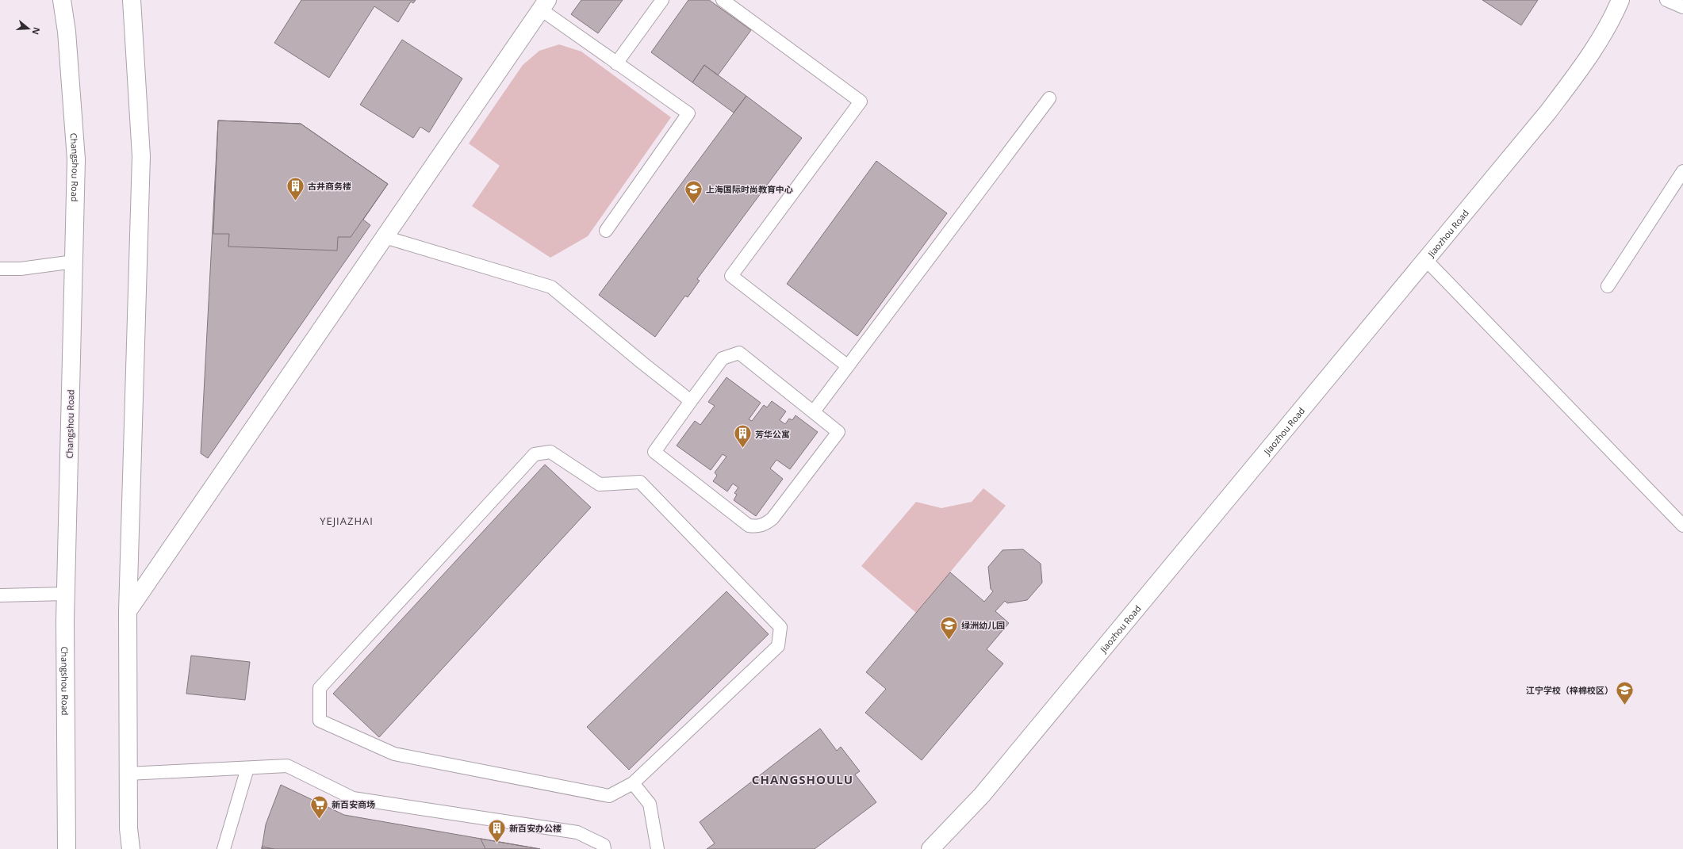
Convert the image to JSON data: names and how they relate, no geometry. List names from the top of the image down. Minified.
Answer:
{"streets":{"street":["Changshou Road","Jiaozhou Road"]},"districts":["YEJIAZHAI","CHANGSHOULU"],"places":{"building":["古井商务楼","芳华公寓","新百安办公楼"],"school or university":["上海国际时尚教育中心","绿洲幼儿园","江宁学校（梓棉校区）"],"supermarket":["新百安商场"]},"north":"right"}
